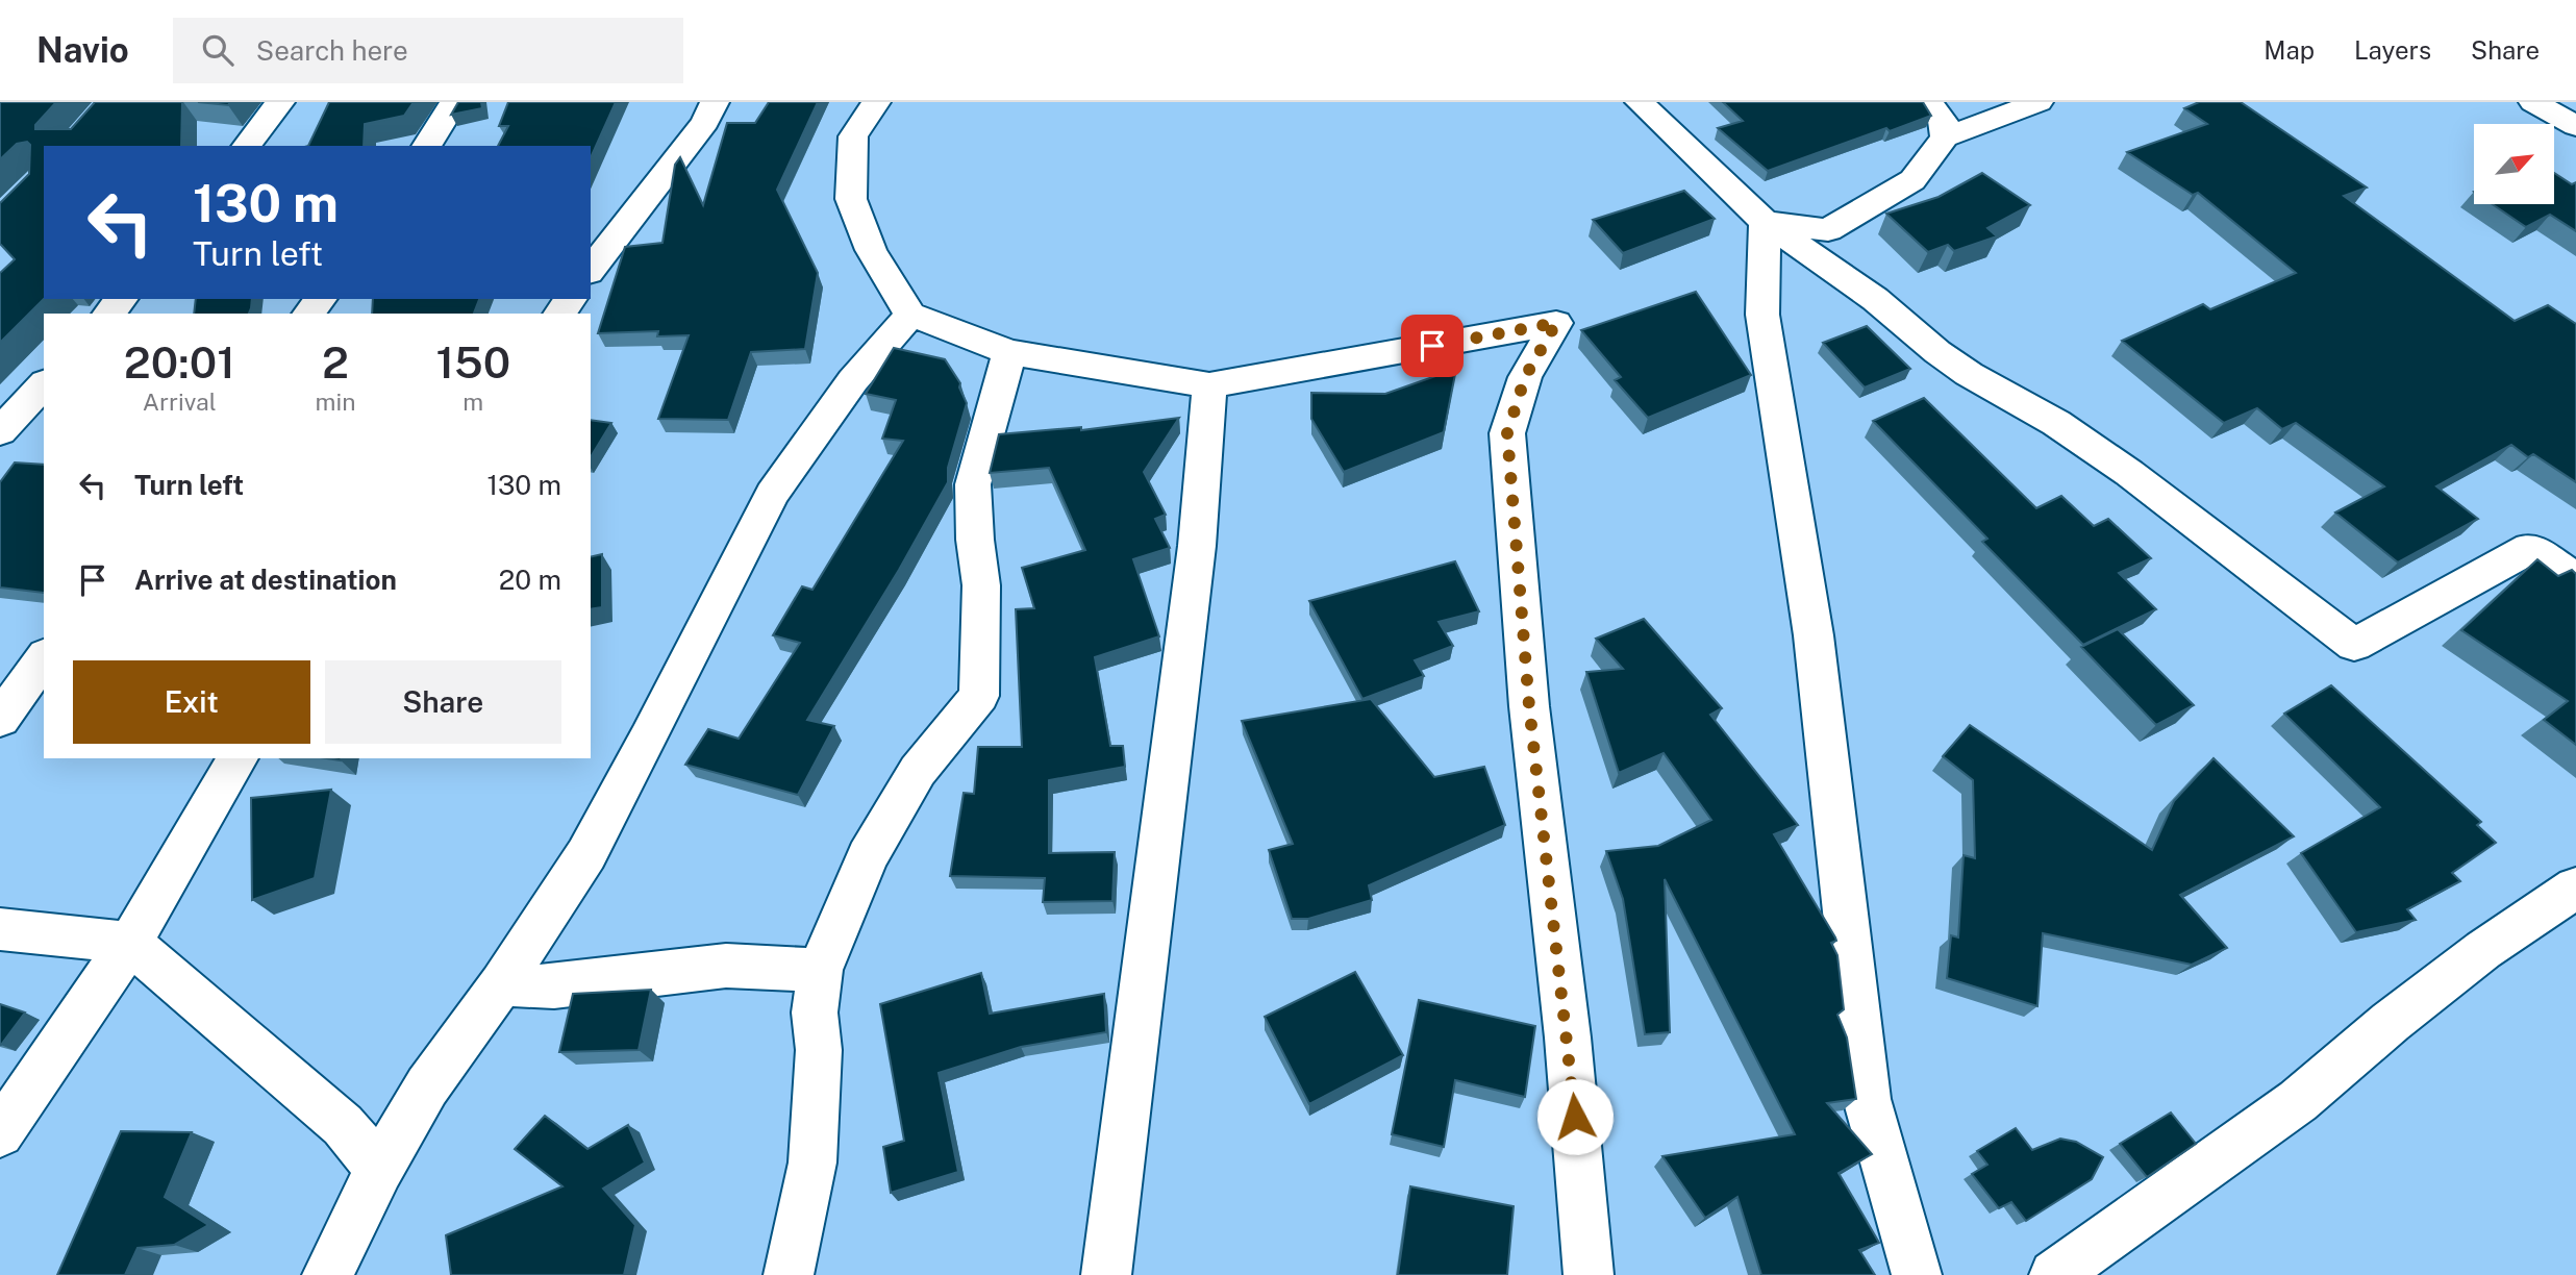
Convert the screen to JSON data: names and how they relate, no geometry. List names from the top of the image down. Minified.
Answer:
{"north":"top right","page":{"header":"Navio","search":"Search here","nav":["Map","Layers","Share"],"turn":["130 m","Turn left"],"eta":["20:01","Arrival","2","min","150","m"],"list":[{"name":"Turn left","value":"130 m"},{"name":"Arrive at destination","value":"20 m"}],"buttons":["Exit","Share"]}}
